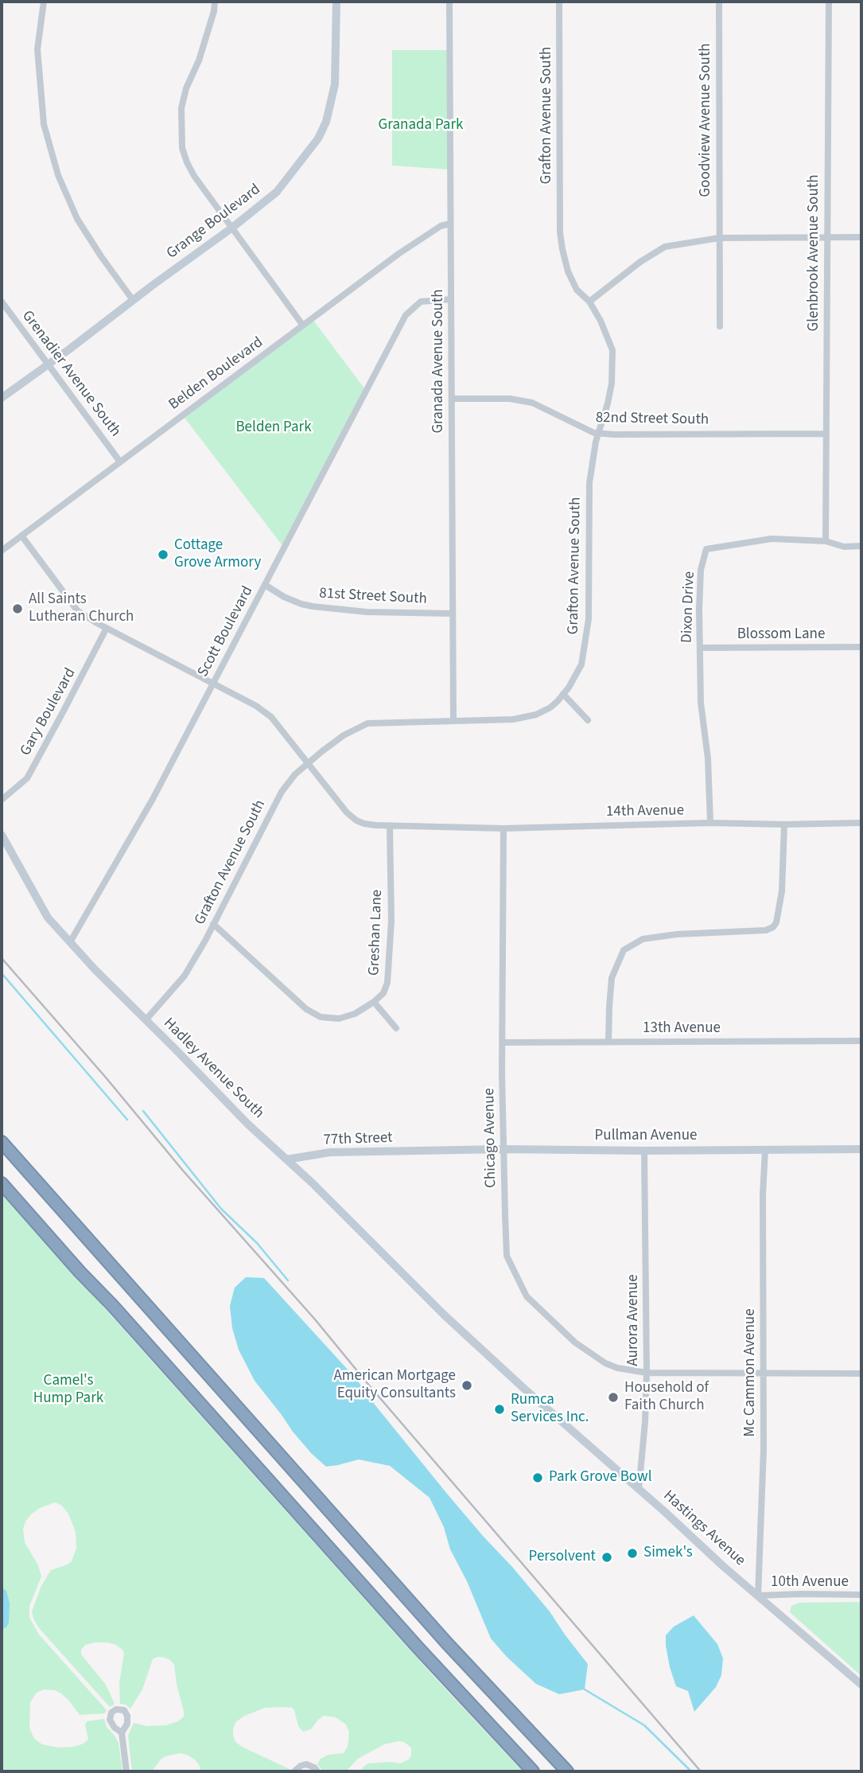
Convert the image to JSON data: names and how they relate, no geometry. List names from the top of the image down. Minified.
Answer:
{"streets":{"street":["Grafton Avenue South","Goodview Avenue South","Grange Boulevard","Glenbrook Avenue South","Granada Avenue South","Grenadier Avenue South","Belden Boulevard","82nd Street South","81st Street South","Dixon Drive","Scott Boulevard","Blossom Lane","Gary Boulevard","14th Avenue","Greshan Lane","13th Avenue","Hadley Avenue South","Pullman Avenue","Chicago Avenue","77th Street","Aurora Avenue","Mc Cammon Avenue","Hastings Avenue","10th Avenue"]},"crossings":[["Grafton Avenue South","Granada Avenue South"],["Grafton Avenue South","82nd Street South"],["Grafton Avenue South","14th Avenue"],["Grafton Avenue South","Greshan Lane"],["Grafton Avenue South","Hadley Avenue South"],["Grange Boulevard","Grenadier Avenue South"],["Glenbrook Avenue South","82nd Street South"],["Glenbrook Avenue South","Dixon Drive"],["Granada Avenue South","Belden Boulevard"],["Granada Avenue South","82nd Street South"],["Granada Avenue South","81st Street South"],["Granada Avenue South","Scott Boulevard"],["Grenadier Avenue South","Belden Boulevard"],["81st Street South","Scott Boulevard"],["Dixon Drive","Blossom Lane"],["Dixon Drive","14th Avenue"],["Scott Boulevard","Hadley Avenue South"],["14th Avenue","Greshan Lane"],["14th Avenue","Chicago Avenue"],["13th Avenue","Chicago Avenue"],["Hadley Avenue South","77th Street"],["Hadley Avenue South","Hastings Avenue"],["Pullman Avenue","Chicago Avenue"],["Pullman Avenue","77th Street"],["Pullman Avenue","Aurora Avenue"],["Pullman Avenue","Mc Cammon Avenue"],["Chicago Avenue","Aurora Avenue"],["Chicago Avenue","Mc Cammon Avenue"],["Aurora Avenue","Hastings Avenue"],["Mc Cammon Avenue","Hastings Avenue"],["Mc Cammon Avenue","10th Avenue"],["Hastings Avenue","10th Avenue"]],"parks":["Granada Park","Belden Park","Camel's Hump Park"],"places":["Cottage Grove Armory","All Saints Lutheran Church","American Mortgage Equity Consultants","Household of Faith Church","Rumca Services Inc.","Park Grove Bowl","Simek's","Persolvent"]}
